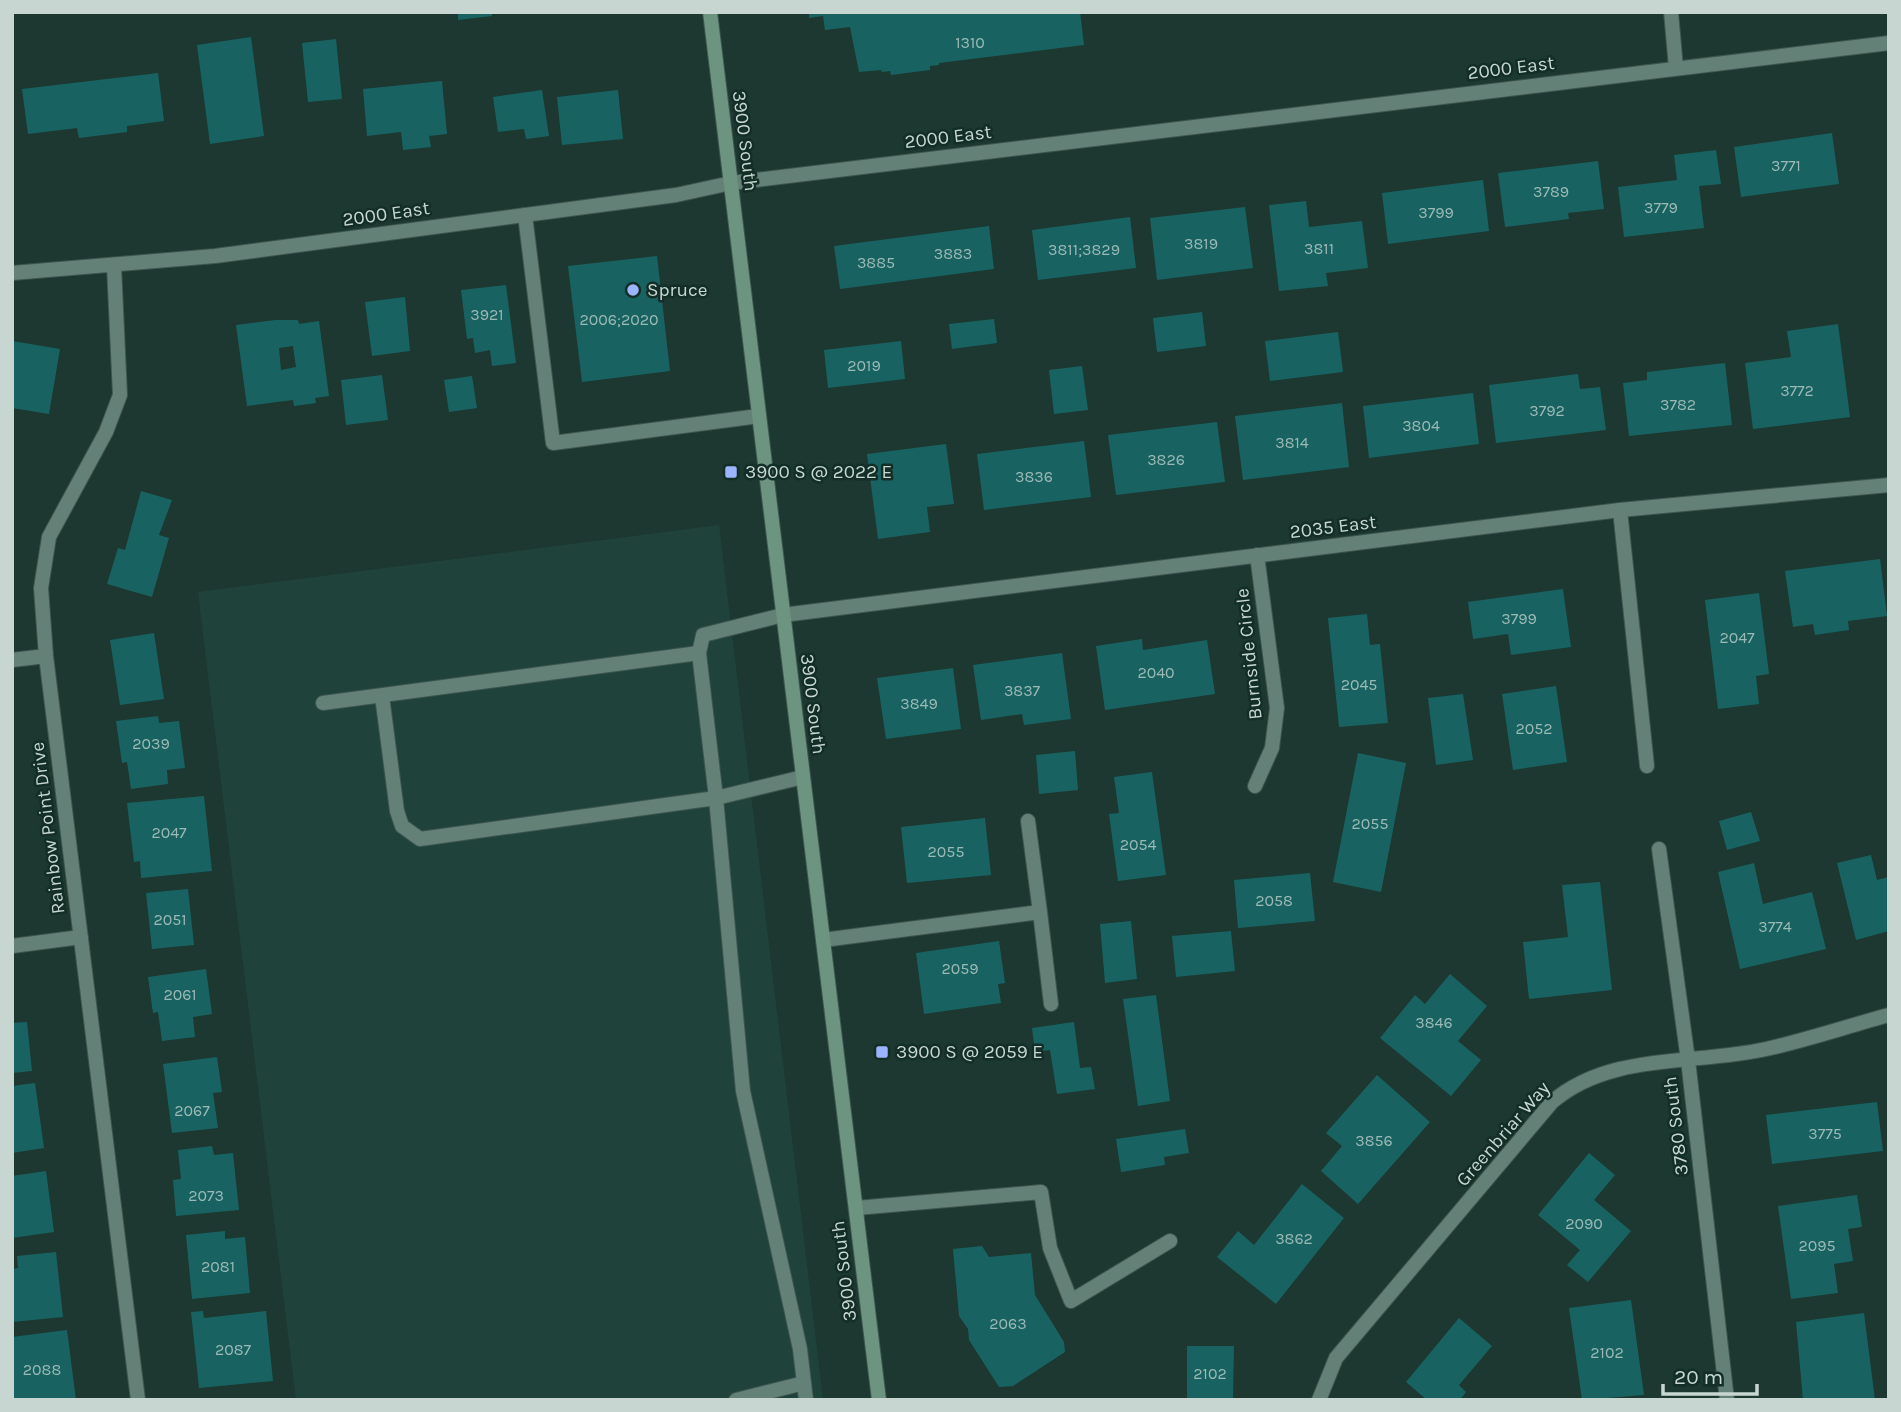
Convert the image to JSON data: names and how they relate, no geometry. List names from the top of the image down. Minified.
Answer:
{"streets":{"main road":["3900 South"],"street":["2000 East","2035 East","Burnside Circle","Rainbow Point Drive","3780 South","Greenbriar Way"]},"crossings":[["2000 East","3900 South"],["2000 East","Rainbow Point Drive"],["3900 South","2035 East"],["2035 East","Burnside Circle"],["3780 South","Greenbriar Way"]],"places":{"other":["Spruce"],"transit":["3900 S @ 2022 E","3900 S @ 2059 E"]},"house_numbers":["1310","3771","3789","3779","3799","3819","3811","3811;3829","3883","3885","3921","2006;2020","2019","3772","3782","3792","3804","3814","3826","3836","3799","2047","2040","2045","3837","3849","2052","2039","2055","2047","2054","2055","2058","2051","3774","2059","2061","3846","2067","3775","3856","2073","2090","3862","2095","2081","2063","2087","2102","2088","2102"],"scale_bar":"20 m"}
